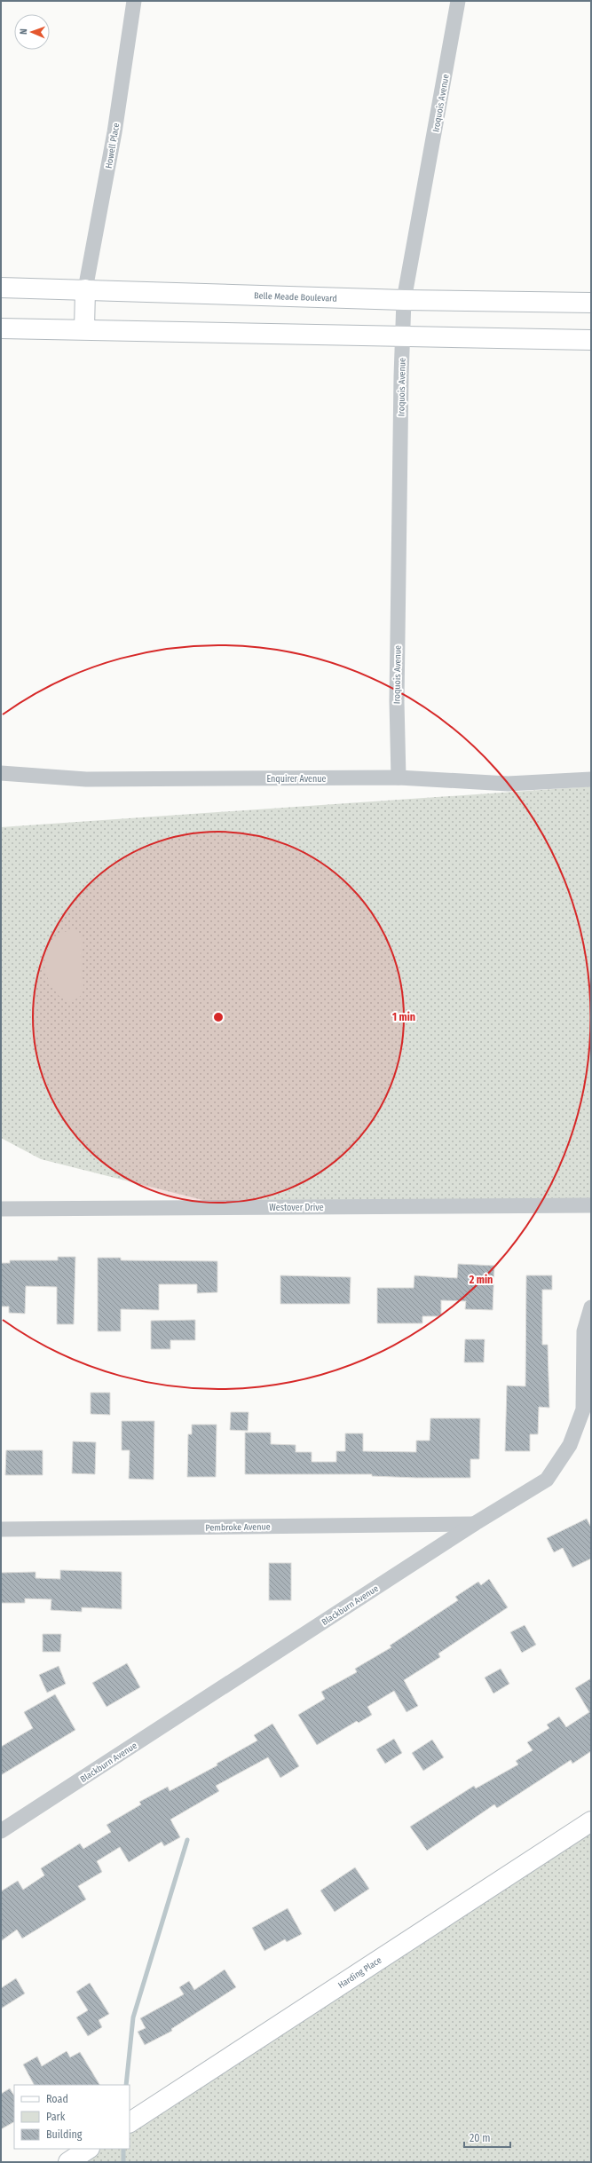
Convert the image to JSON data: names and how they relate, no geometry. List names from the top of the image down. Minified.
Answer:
{"streets":{"main road":["Belle Meade Boulevard","Harding Place"],"street":["Iroquois Avenue","Howell Place","Enquirer Avenue","Westover Drive","Pembroke Avenue","Blackburn Avenue"]},"crossings":[["Iroquois Avenue","Belle Meade Boulevard"],["Iroquois Avenue","Enquirer Avenue"],["Howell Place","Belle Meade Boulevard"],["Pembroke Avenue","Blackburn Avenue"]],"legend":["Road","Park","Building"],"scale_bar":"20 m","north":"left","rings":["1 min","2 min"]}
